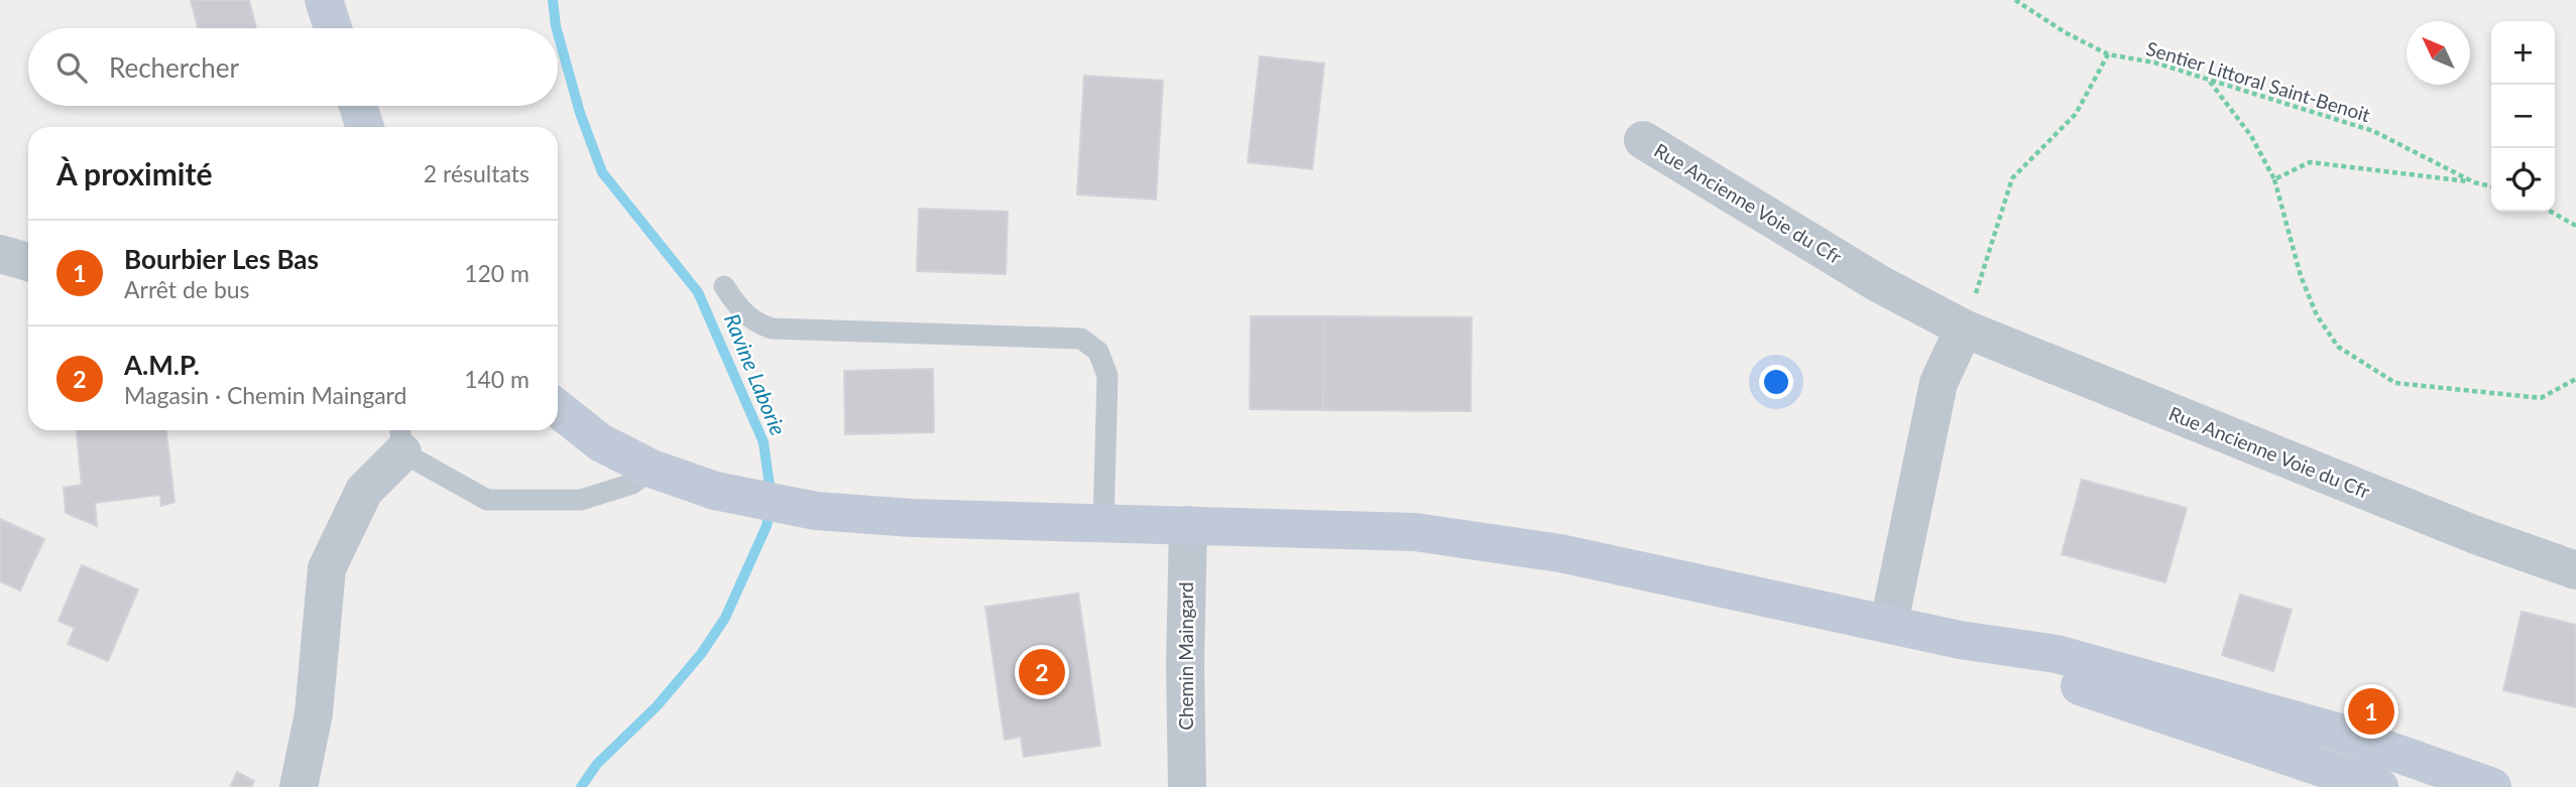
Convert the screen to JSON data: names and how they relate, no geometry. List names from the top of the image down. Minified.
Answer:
{"streets":{"street":["Rue Ancienne Voie du Cfr","Chemin Maingard"],"path":["Sentier Littoral Saint-Benoit"]},"water":["Ravine Laborie"],"north":"top left","page":{"map_buttons":["+","−"],"search":"Rechercher","heading":["À proximité","2 résultats"],"list":[{"mark":"1","name":"Bourbier Les Bas","note":"Arrêt de bus","value":"120 m"},{"mark":"2","name":"A.M.P.","note":"Magasin · Chemin Maingard","value":"140 m"}],"pins":["2","1"]}}
